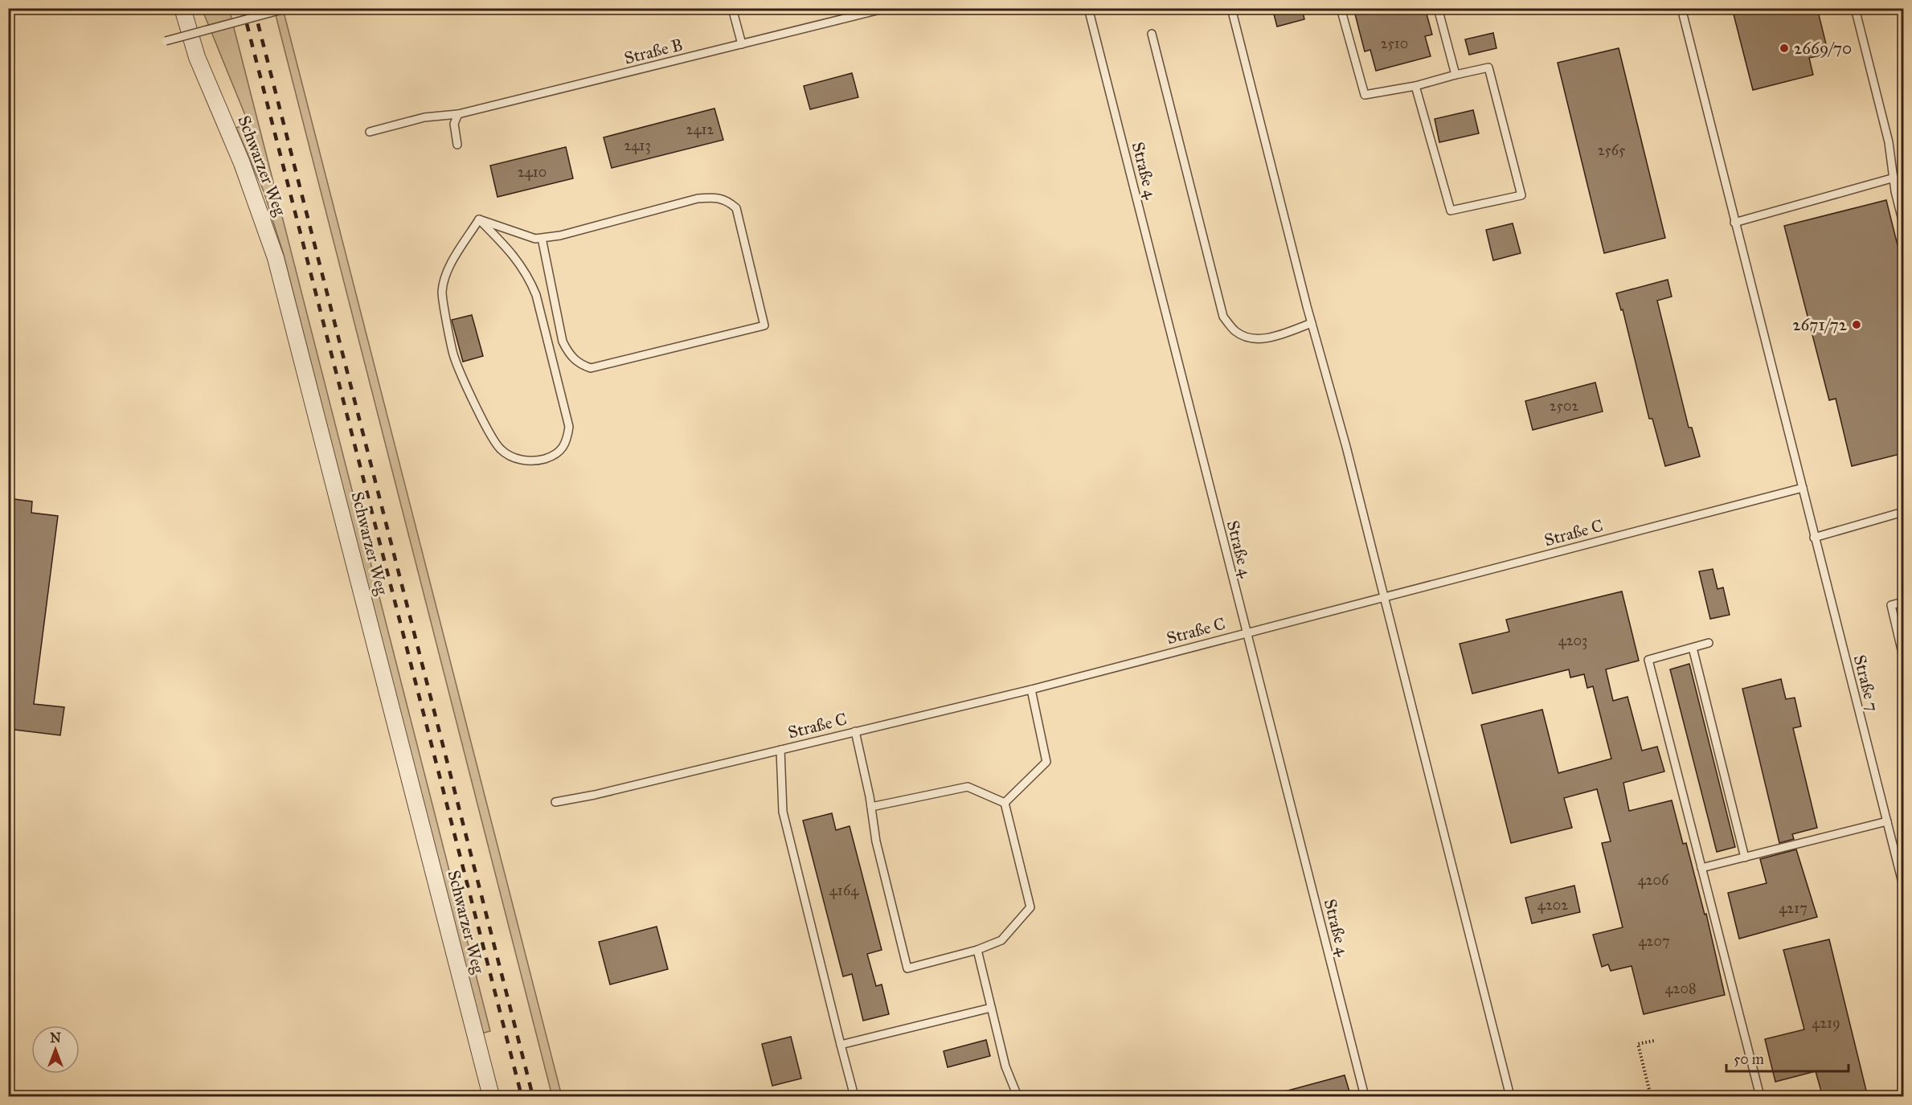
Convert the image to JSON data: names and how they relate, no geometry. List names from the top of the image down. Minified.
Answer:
{"streets":{"street":["Schwarzer Weg"],"lane":["Straße B","Straße 4","Straße C","Straße 7"]},"crossings":[["Straße 4","Straße C"],["Straße C","Straße 7"]],"places":["2669/70","2671/72"],"house_numbers":["2510","2412","2413","2565","2410","2502","4203","4206","4164","4202","4217","4207","4208","4219"],"scale_bar":"50 m","north":"top"}
